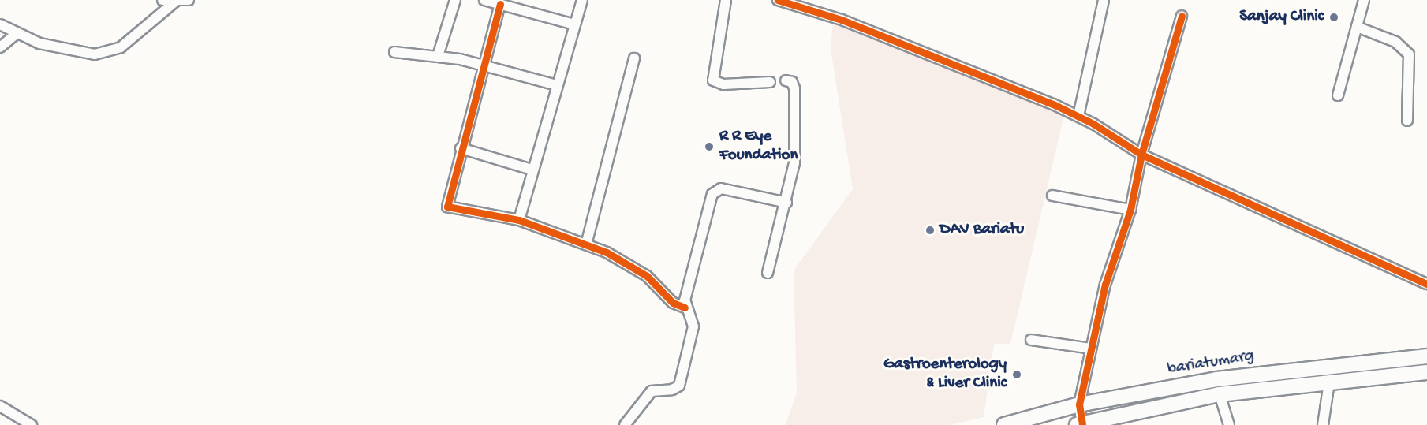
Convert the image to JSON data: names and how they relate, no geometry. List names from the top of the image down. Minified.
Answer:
{"streets":{"main road":["bariatumarg"]},"places":["Sanjay Clinic","R R Eye Foundation","DAV Bariatu","Gastroenterology & Liver Clinic"]}
